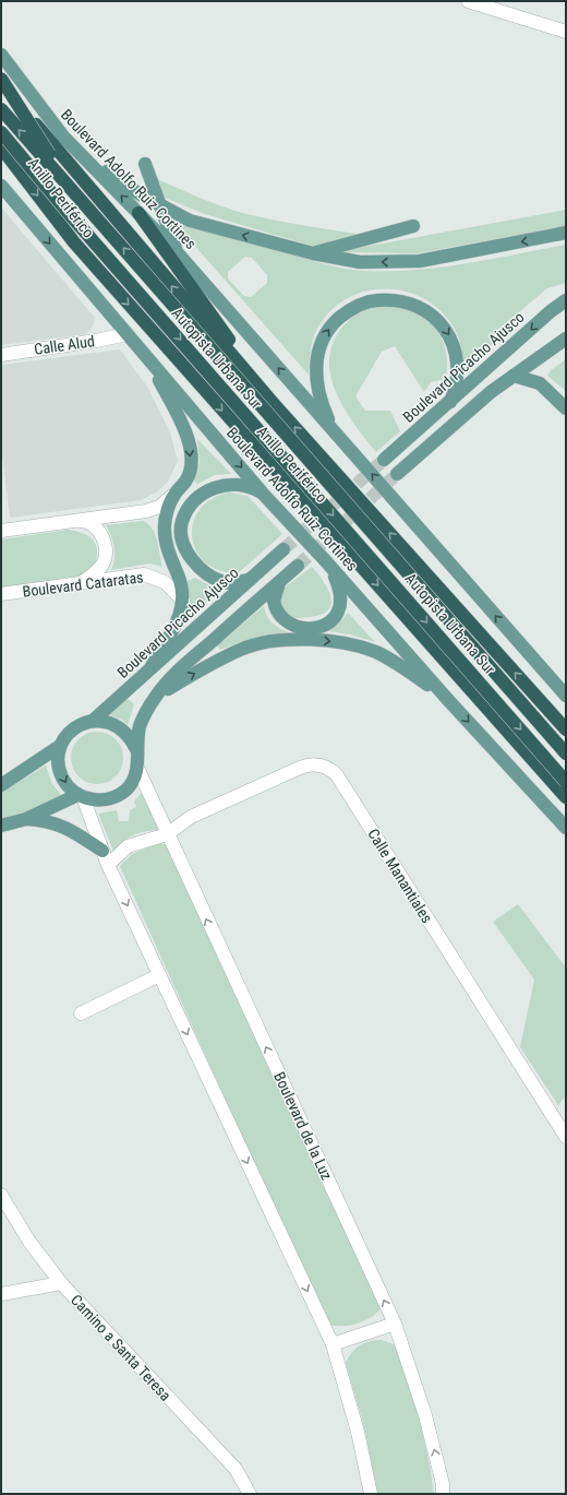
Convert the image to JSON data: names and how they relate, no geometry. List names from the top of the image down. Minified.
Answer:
{"streets":{"highway":["Anillo Periférico","Autopista Urbana Sur"],"main road":["Boulevard Adolfo Ruiz Cortines","Boulevard Picacho Ajusco"],"street":["Calle Alud","Boulevard Cataratas","Calle Manantiales","Boulevard de la Luz","Camino a Santa Teresa"]},"crossings":[["Boulevard Adolfo Ruiz Cortines","Calle Alud"],["Boulevard Picacho Ajusco","Boulevard de la Luz"],["Calle Manantiales","Boulevard de la Luz"]]}
